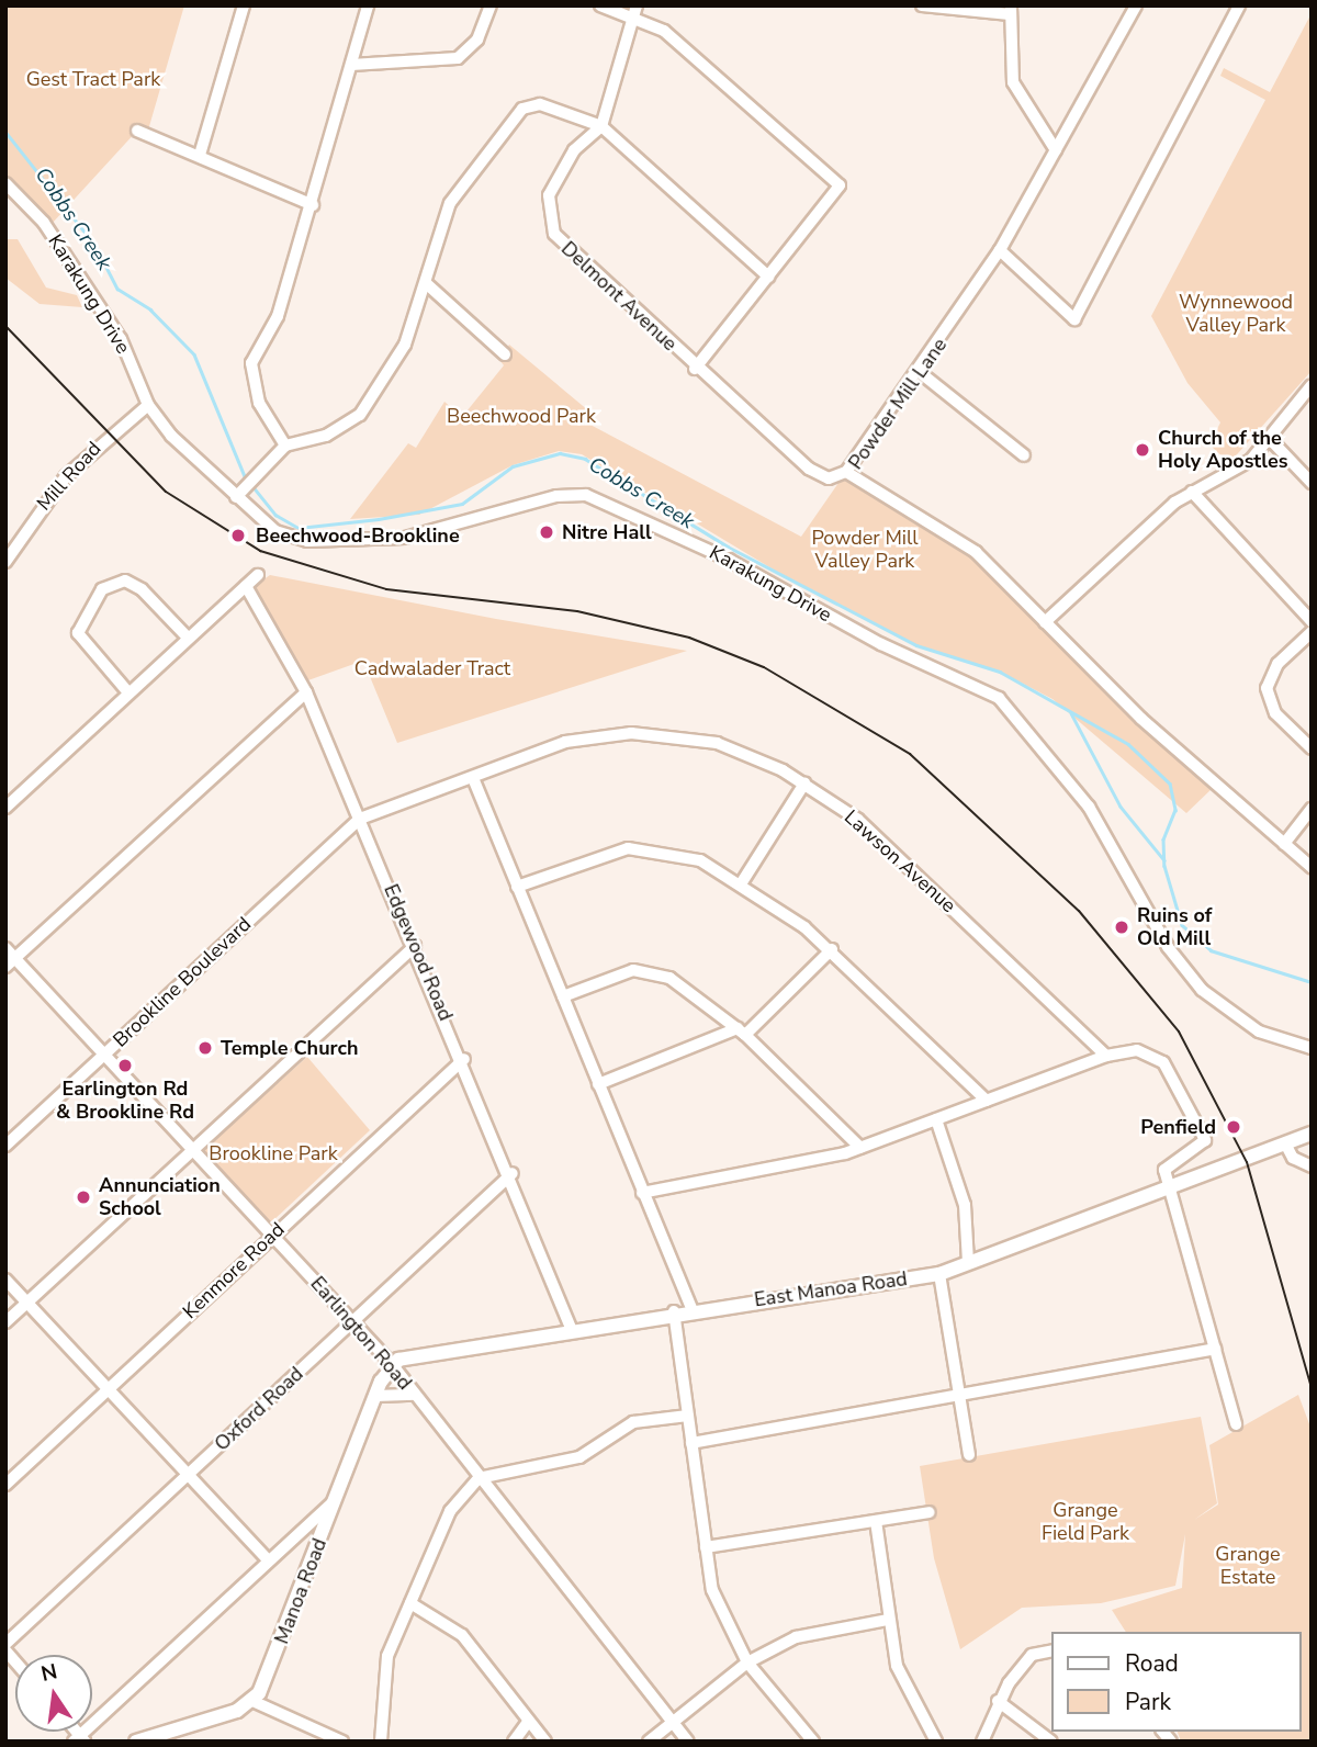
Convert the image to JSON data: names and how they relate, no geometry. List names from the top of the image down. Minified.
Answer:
{"streets":{"main road":["East Manoa Road","Manoa Road"],"street":["Karakung Drive","Delmont Avenue","Powder Mill Lane","Mill Road","Lawson Avenue","Edgewood Road","Brookline Boulevard","Kenmore Road","Earlington Road","Oxford Road"]},"crossings":[["Karakung Drive","Mill Road"],["Delmont Avenue","Powder Mill Lane"],["Lawson Avenue","Edgewood Road"],["Lawson Avenue","Brookline Boulevard"],["Edgewood Road","Brookline Boulevard"],["Edgewood Road","Kenmore Road"],["Edgewood Road","East Manoa Road"],["Edgewood Road","Oxford Road"],["Brookline Boulevard","Earlington Road"],["Kenmore Road","Earlington Road"],["East Manoa Road","Earlington Road"],["East Manoa Road","Manoa Road"],["Earlington Road","Oxford Road"],["Earlington Road","Manoa Road"]],"water":["Cobbs Creek"],"parks":["Gest Tract Park","Wynnewood Valley Park","Beechwood Park","Powder Mill Valley Park","Cadwalader Tract","Brookline Park","Grange Field Park","Grange Estate"],"places":["Church of the Holy Apostles","Nitre Hall","Beechwood-Brookline","Ruins of Old Mill","Temple Church","Earlington Rd & Brookline Rd","Penfield","Annunciation School"],"legend":["Road","Park"],"north":"top"}
